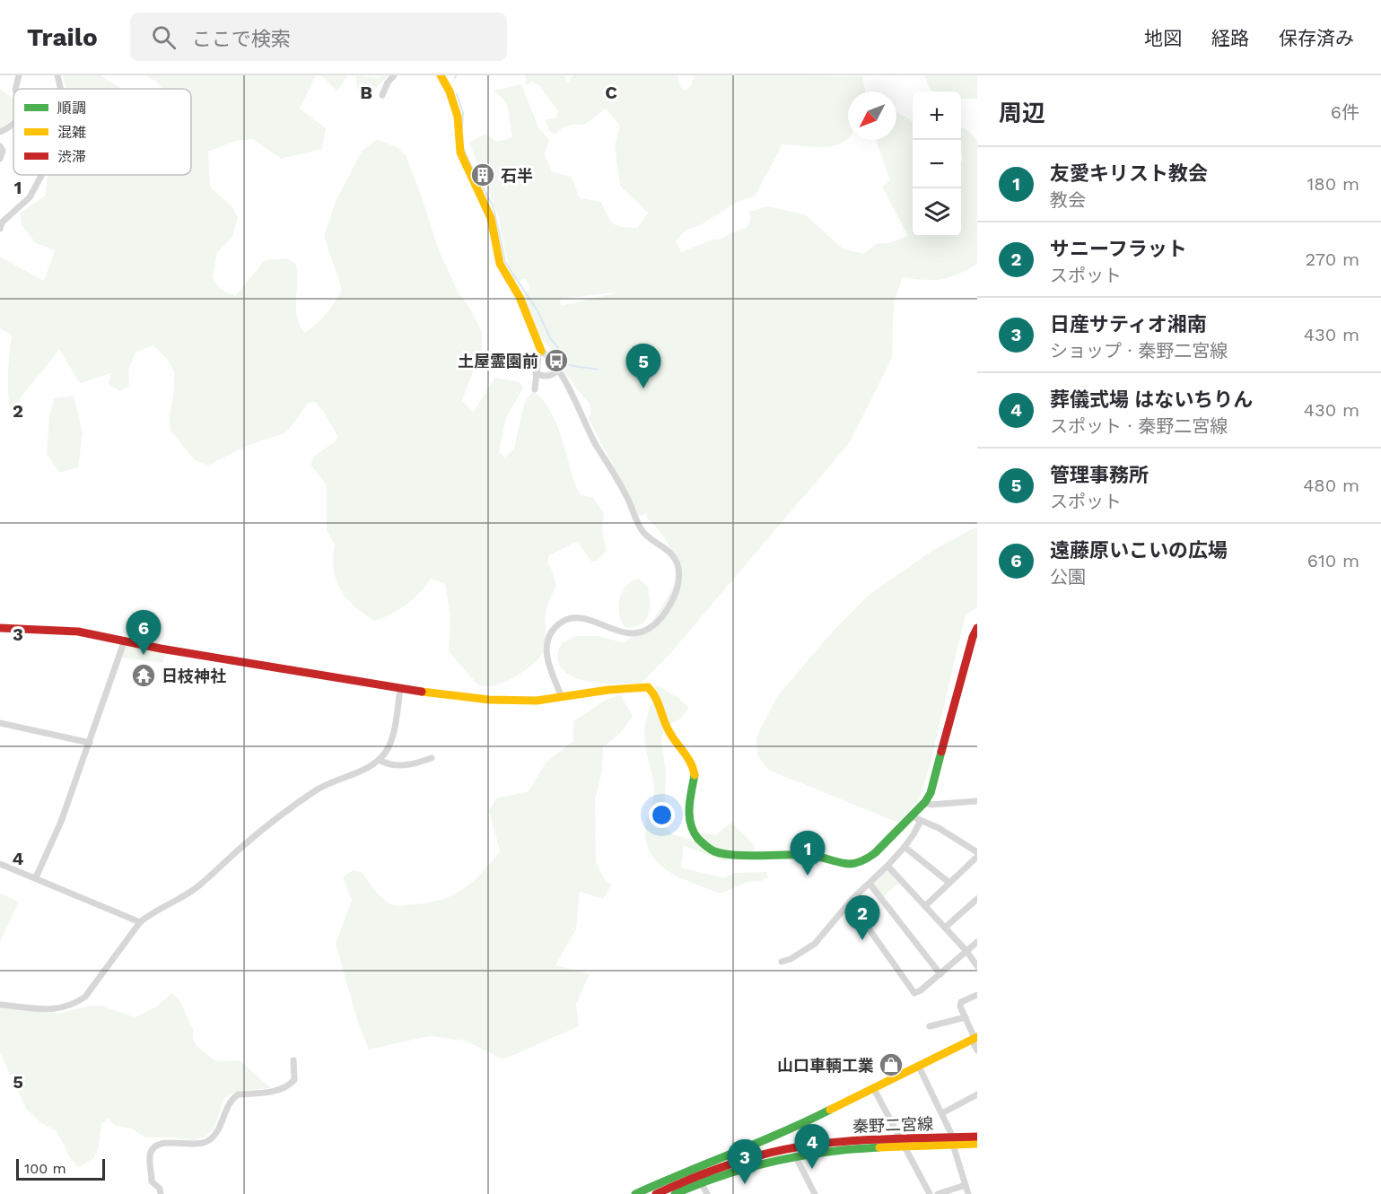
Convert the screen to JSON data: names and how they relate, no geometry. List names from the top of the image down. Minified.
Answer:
{"streets":{"street":["秦野二宮線"]},"places":{"building":["石半"],"bus stop":["土屋霊園前"],"temple":["日枝神社"],"shop":["山口車輌工業"]},"legend":["順調","混雑","渋滞"],"scale_bar":"100 m","north":"bottom left","page":{"header":"Trailo","search":"ここで検索","nav":["地図","経路","保存済み"],"heading":["周辺","6件"],"map_buttons":["+","−"],"list":[{"mark":"1","name":"友愛キリスト教会","note":"教会","value":"180 m"},{"mark":"2","name":"サニーフラット","note":"スポット","value":"270 m"},{"mark":"3","name":"日産サティオ湘南","note":"ショップ · 秦野二宮線","value":"430 m"},{"mark":"4","name":"葬儀式場 はないちりん","note":"スポット · 秦野二宮線","value":"430 m"},{"mark":"5","name":"管理事務所","note":"スポット","value":"480 m"},{"mark":"6","name":"遠藤原いこいの広場","note":"公園","value":"610 m"}],"pins":["5","6","1","2","4","3"],"scale":"100 m"},"grid":{"columns":["B","C"],"rows":["1","2","3","4","5"]}}
